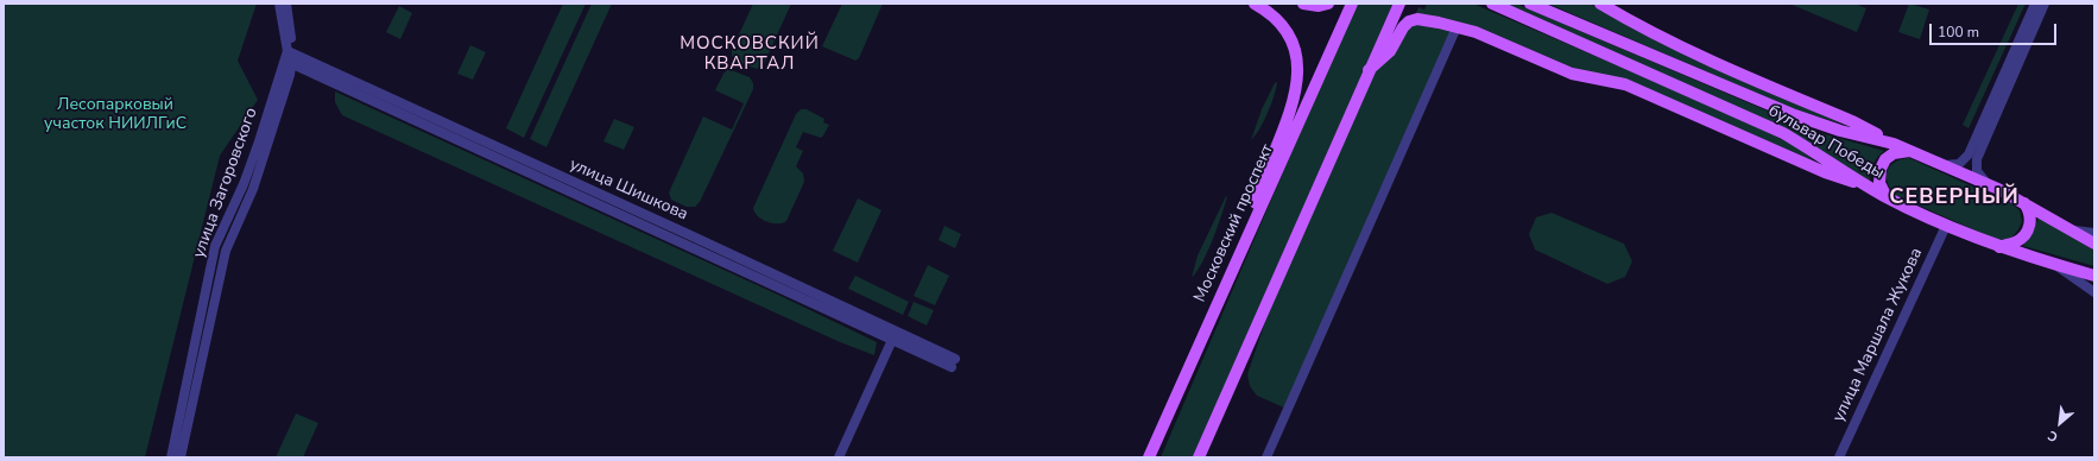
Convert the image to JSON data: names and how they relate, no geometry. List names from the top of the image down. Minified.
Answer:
{"streets":{"main road":["бульвар Победы","Московский проспект"],"street":["улица Загоровского","улица Шишкова","улица Маршала Жукова"]},"crossings":[["бульвар Победы","улица Маршала Жукова"],["улица Загоровского","улица Шишкова"]],"districts":["МОСКОВСКИЙ КВАРТАЛ","СЕВЕРНЫЙ"],"parks":["Лесопарковый участок НИИЛГиС"],"scale_bar":"100 m","north":"bottom left"}
